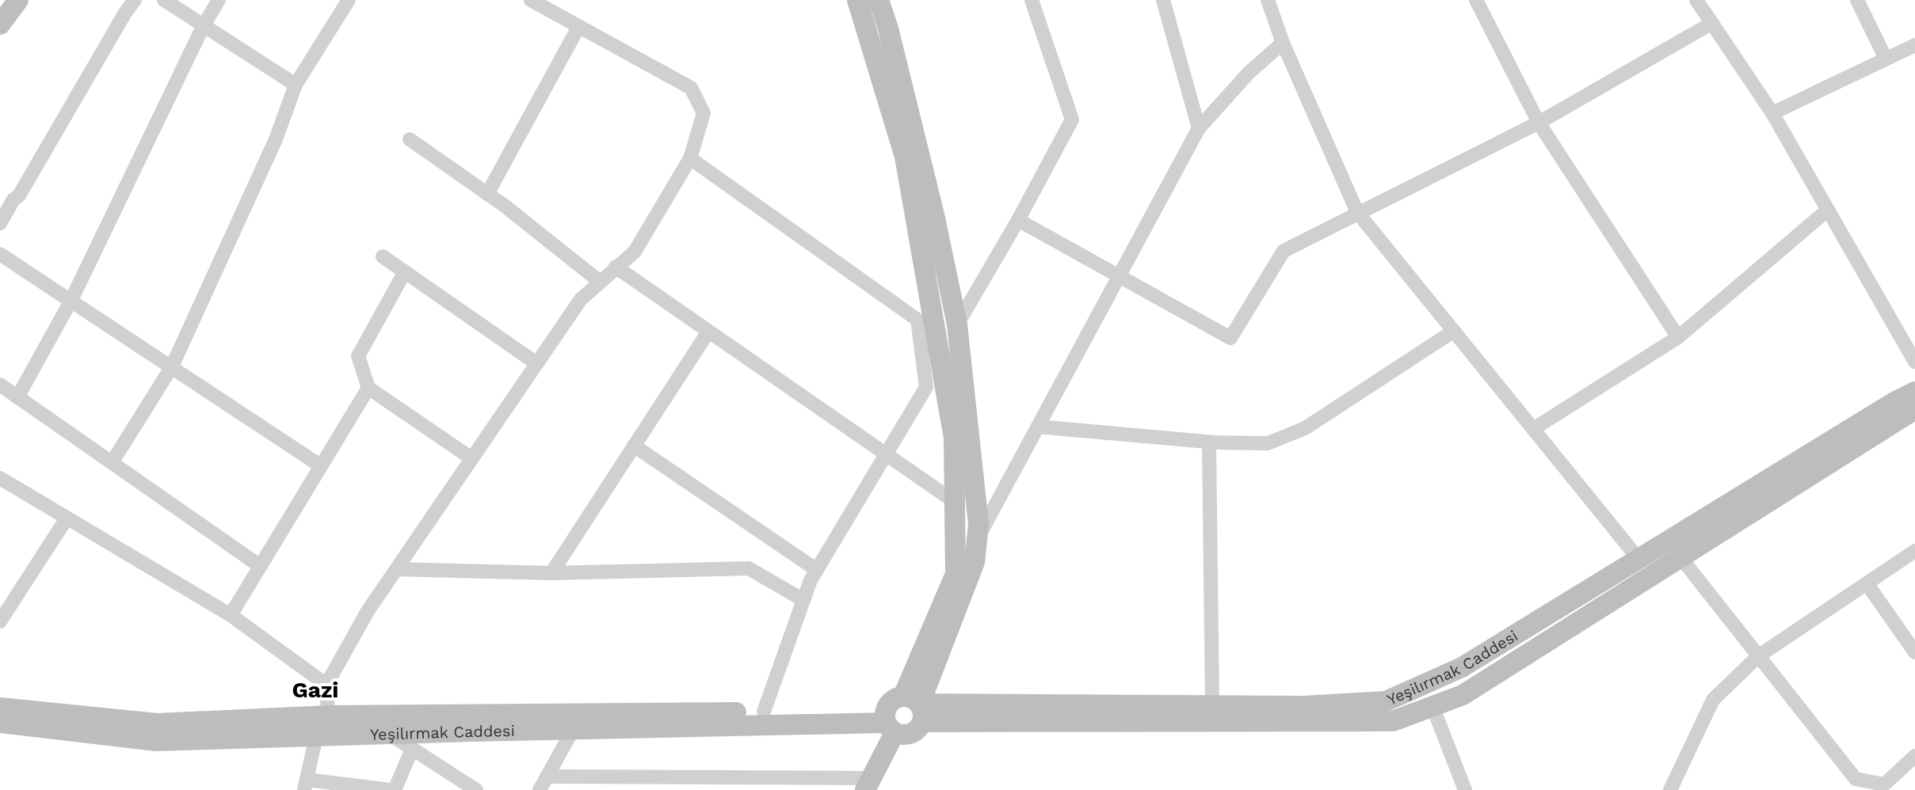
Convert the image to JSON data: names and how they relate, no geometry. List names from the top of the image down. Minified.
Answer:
{"streets":{"main road":["Yeşilırmak Caddesi"]},"districts":["Gazi"]}
